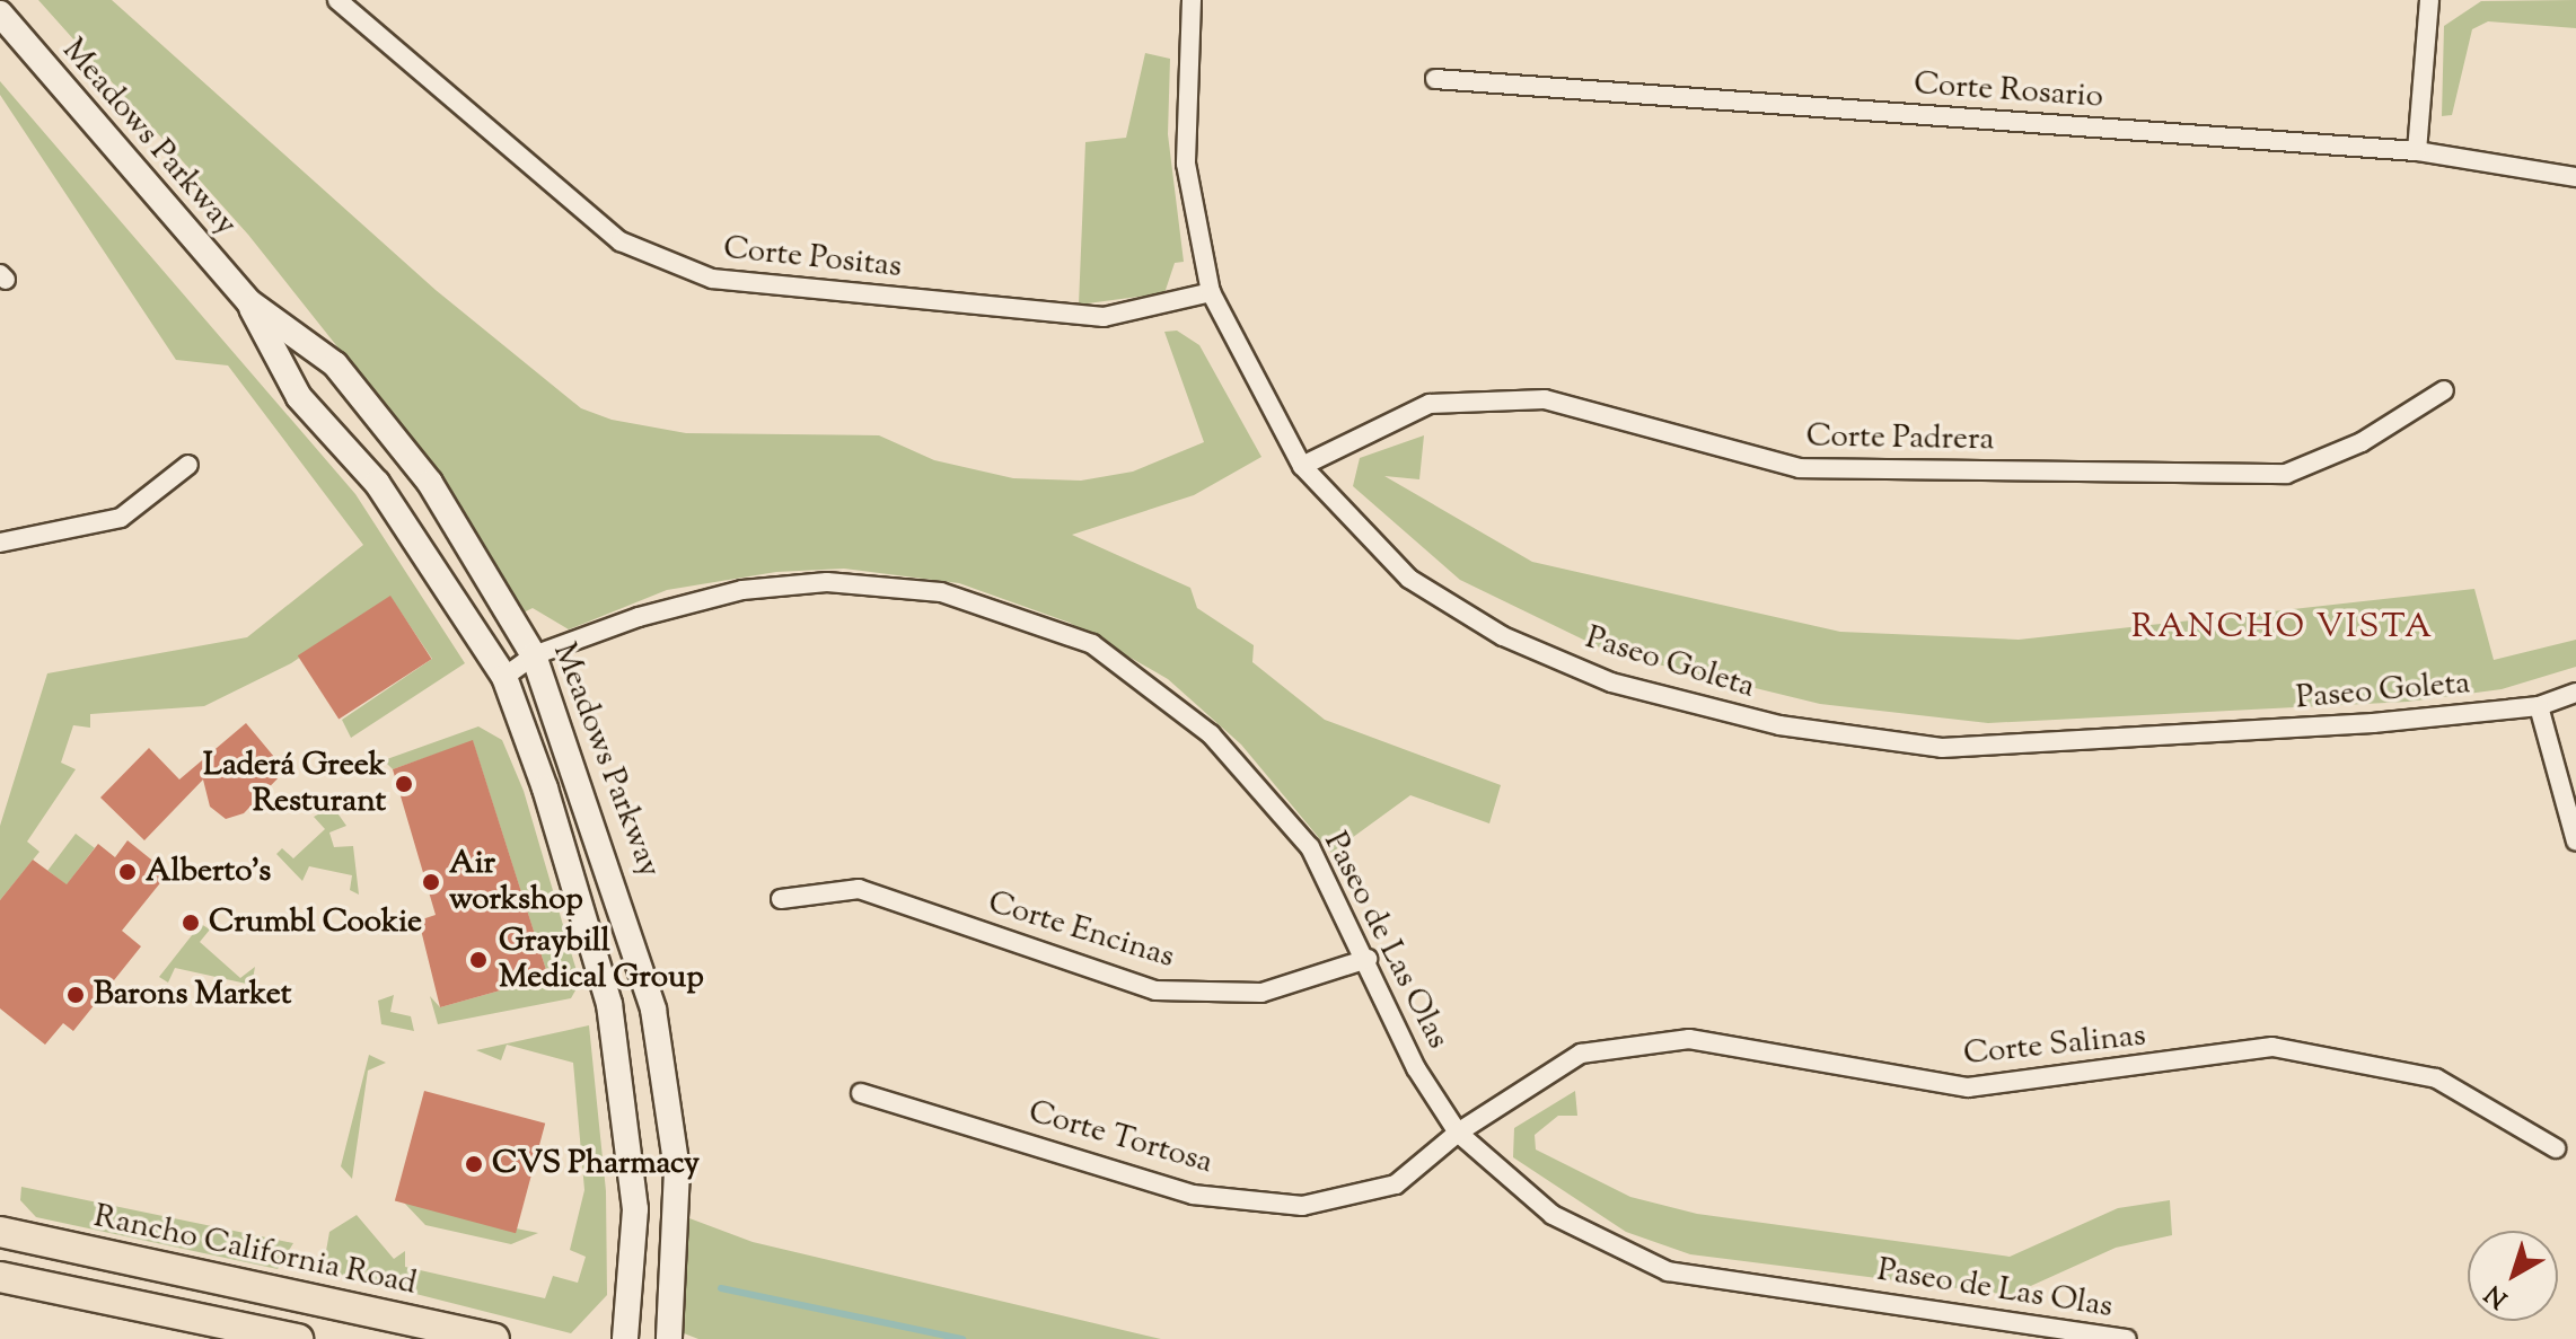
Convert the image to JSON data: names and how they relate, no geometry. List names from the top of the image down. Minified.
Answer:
{"streets":{"main road":["Meadows Parkway","Rancho California Road"],"street":["Corte Rosario","Corte Positas","Corte Padrera","Paseo Goleta","Corte Encinas","Paseo de Las Olas","Corte Salinas","Corte Tortosa"]},"crossings":[["Meadows Parkway","Paseo de Las Olas"],["Corte Positas","Paseo Goleta"],["Corte Padrera","Paseo Goleta"],["Corte Encinas","Paseo de Las Olas"],["Paseo de Las Olas","Corte Salinas"],["Paseo de Las Olas","Corte Tortosa"],["Corte Salinas","Corte Tortosa"]],"districts":["RANCHO VISTA"],"places":["Laderá Greek Resturant","Alberto's","Air workshop","Crumbl Cookie","Graybill Medical Group","Barons Market","CVS Pharmacy"],"north":"bottom left"}
